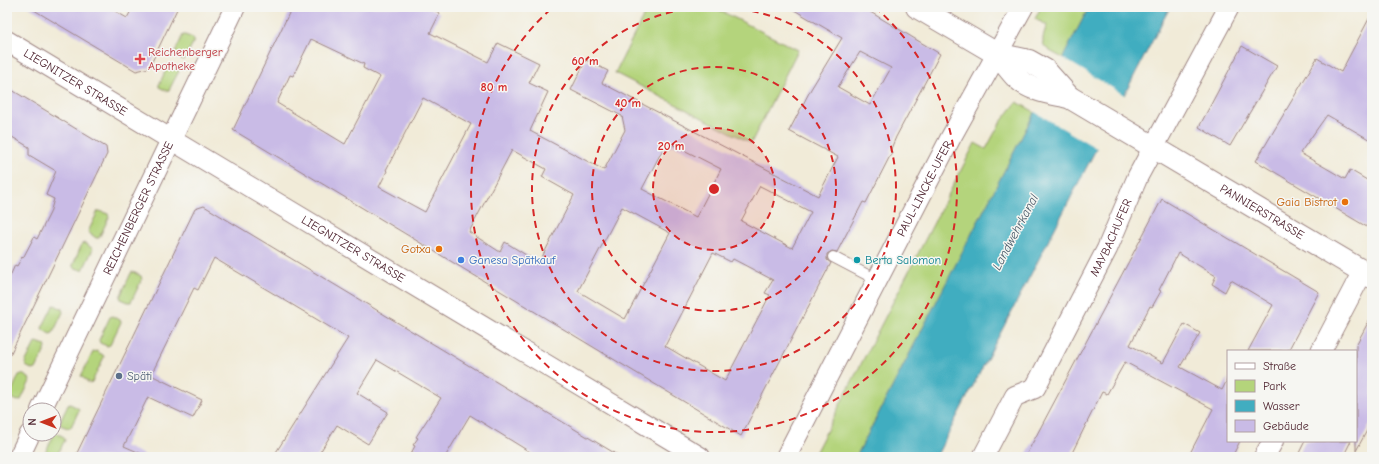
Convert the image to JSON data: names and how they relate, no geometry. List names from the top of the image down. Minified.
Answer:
{"streets":{"street":["LIEGNITZER STRASSE","PAUL-LINCKE-UFER","REICHENBERGER STRASSE","PANNIERSTRASSE","MAYBACHUFER"]},"crossings":[["LIEGNITZER STRASSE","REICHENBERGER STRASSE"],["PAUL-LINCKE-UFER","PANNIERSTRASSE"],["PANNIERSTRASSE","MAYBACHUFER"]],"water":["Landwehrkanal"],"places":{"health":["Reichenberger Apotheke"],"other":["Gaia Bistrot","Gotxa","Ganesa Spätkauf","Berta Salomon","Späti"]},"legend":["Straße","Park","Wasser","Gebäude"],"north":"left","rings":["60 m","80 m","40 m","20 m"]}
